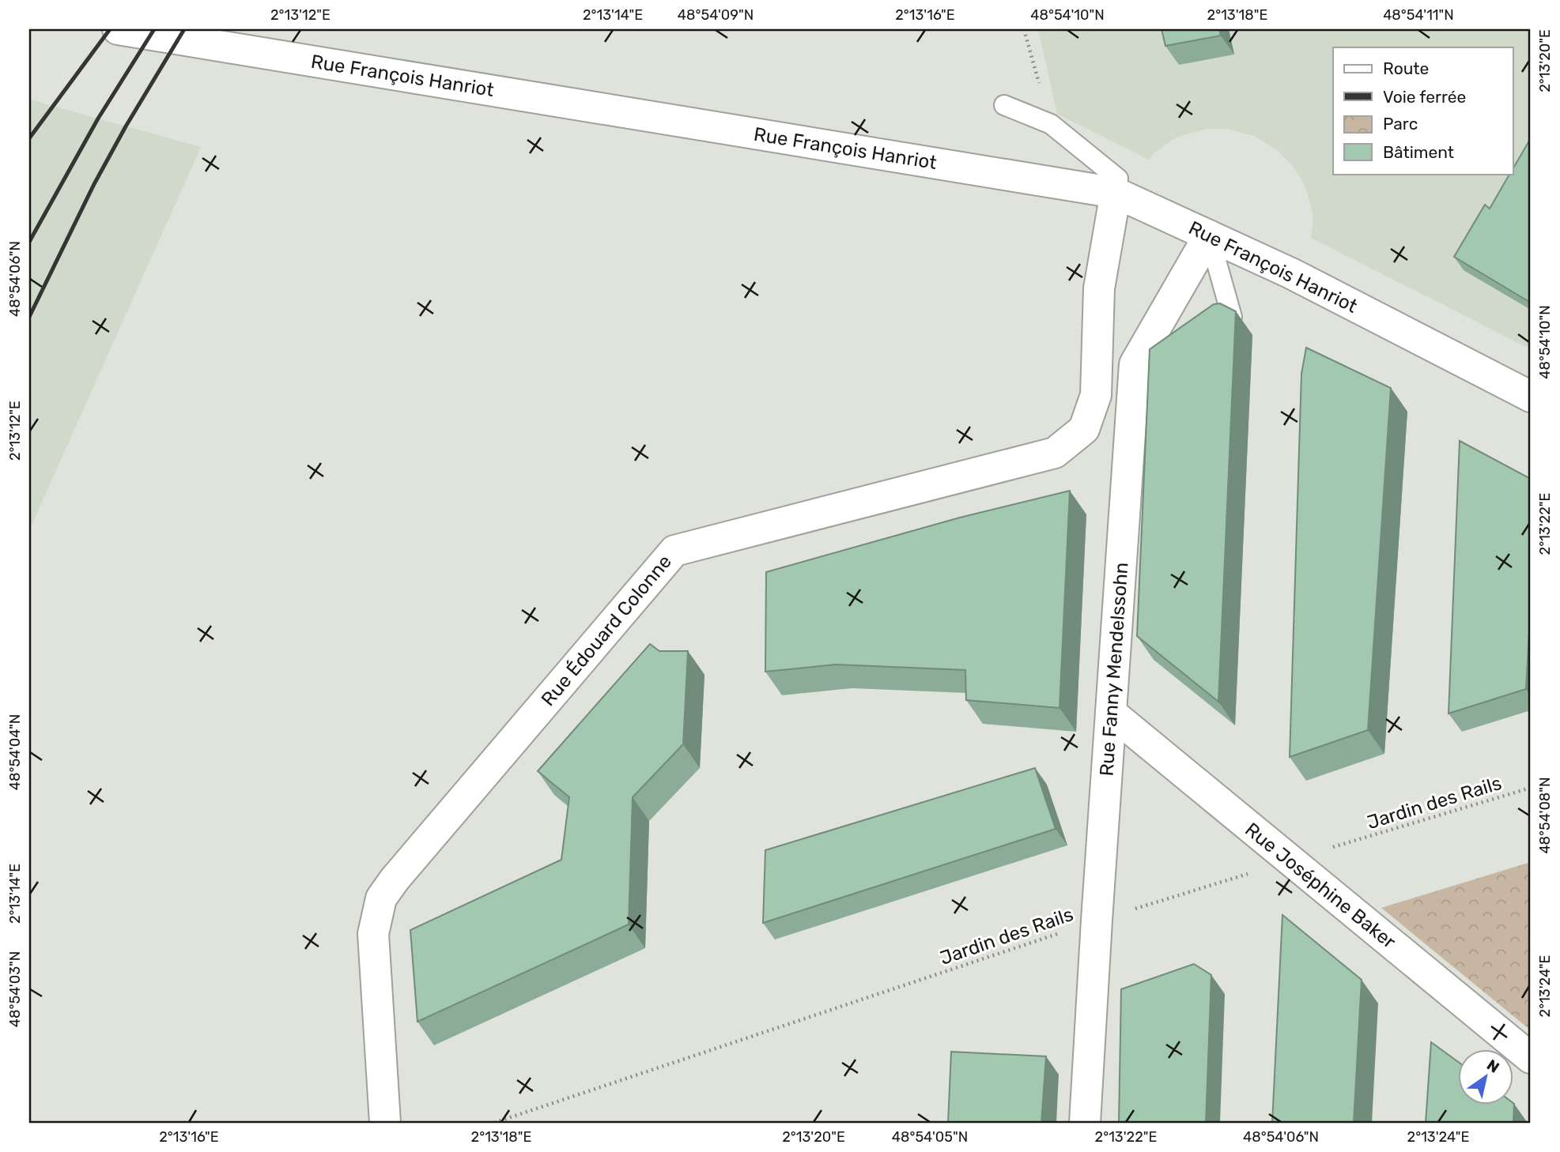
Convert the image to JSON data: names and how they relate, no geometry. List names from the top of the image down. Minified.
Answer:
{"streets":{"street":["Rue François Hanriot","Rue Édouard Colonne","Rue Fanny Mendelssohn","Rue Joséphine Baker"],"path":["Jardin des Rails"]},"crossings":[["Rue François Hanriot","Rue Édouard Colonne"],["Rue François Hanriot","Rue Fanny Mendelssohn"],["Rue Fanny Mendelssohn","Jardin des Rails"],["Rue Fanny Mendelssohn","Rue Joséphine Baker"],["Jardin des Rails","Rue Joséphine Baker"]],"legend":["Route","Voie ferrée","Parc","Bâtiment"],"north":"top right","coordinates":["2°13'12\"E","2°13'14\"E","48°54'09\"N","2°13'16\"E","48°54'10\"N","2°13'18\"E","48°54'11\"N","2°13'20\"E","48°54'06\"N","2°13'22\"E","48°54'04\"N","48°54'08\"N","2°13'24\"E","48°54'03\"N","48°54'05\"N"]}
